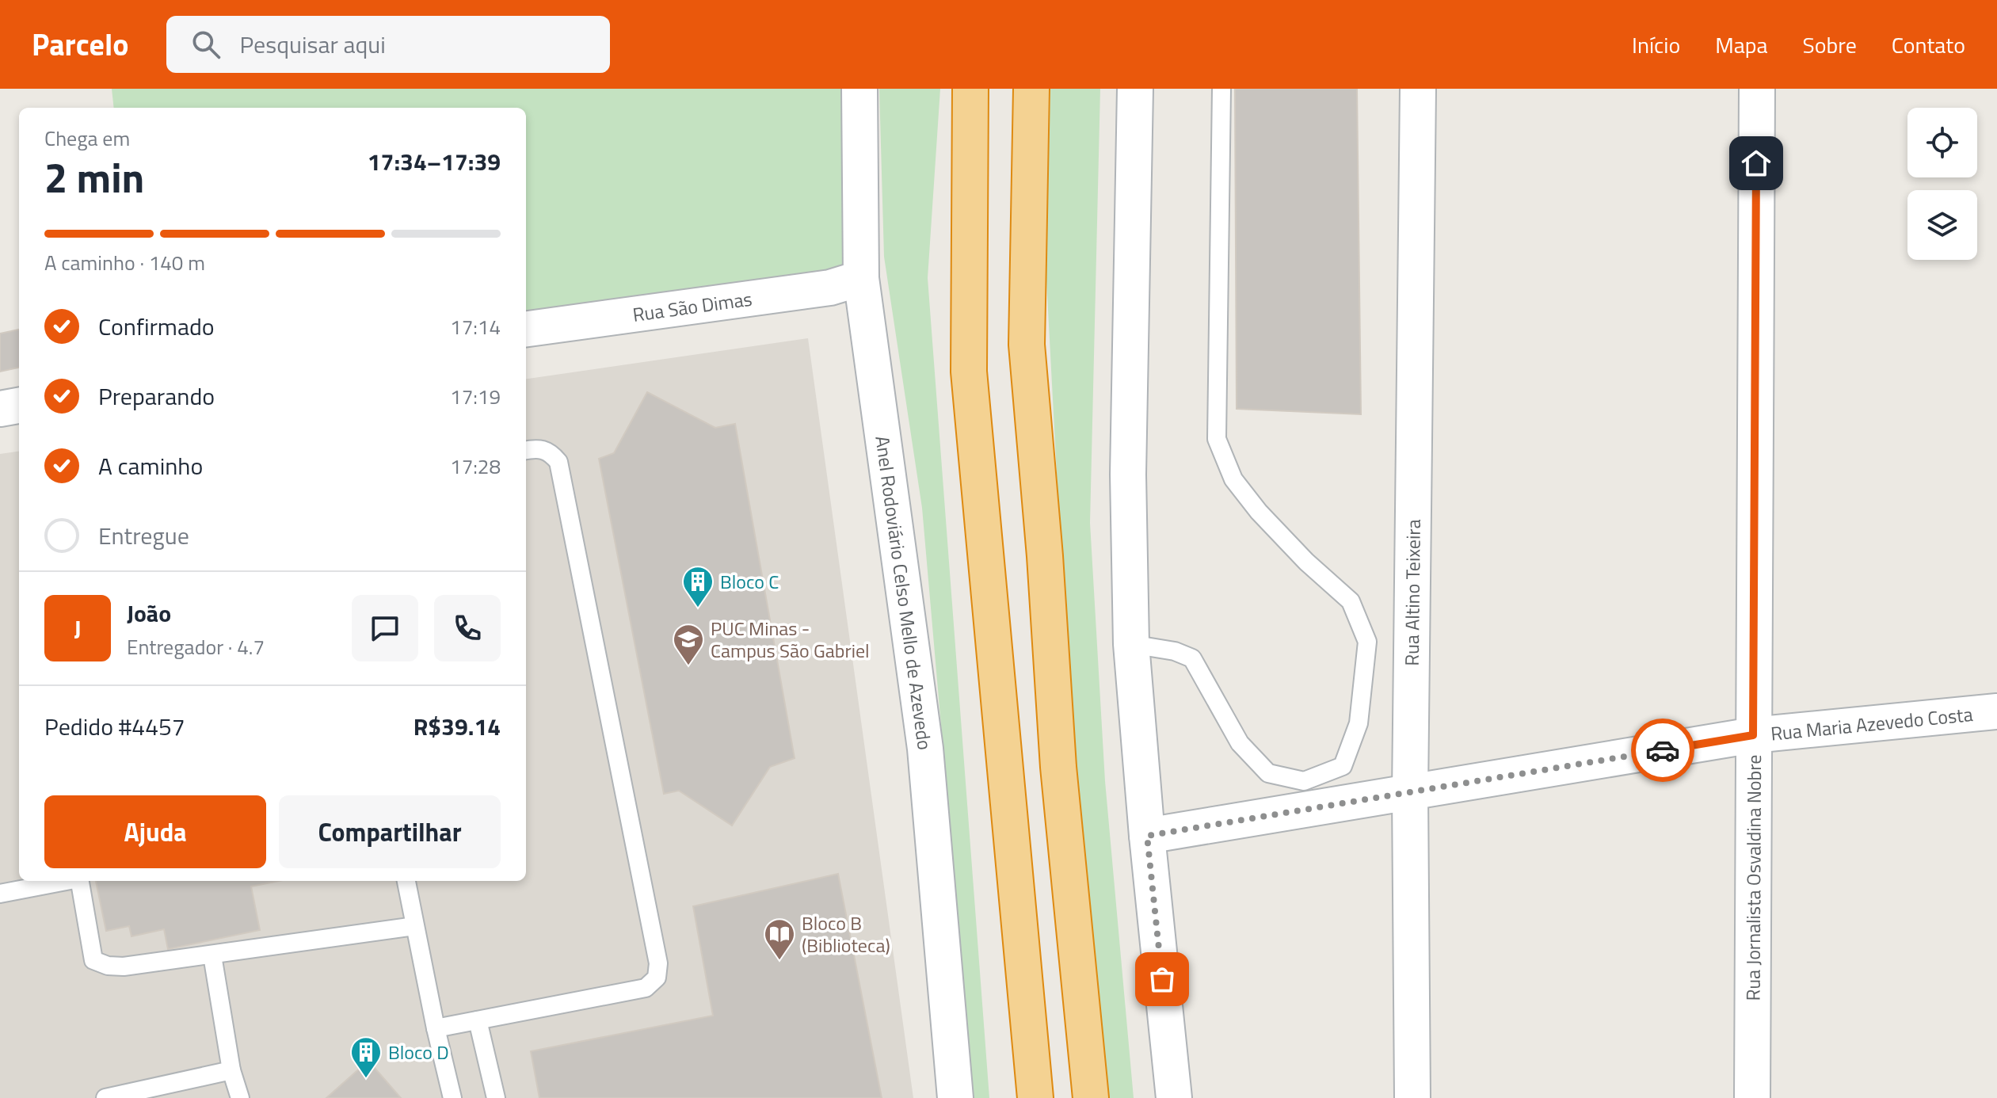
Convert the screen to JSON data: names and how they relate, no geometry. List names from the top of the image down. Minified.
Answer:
{"streets":{"street":["Rua São Dimas","Anel Rodoviário Celso Mello de Azevedo","Rua Altino Teixeira","Rua Maria Azevedo Costa","Rua Jornalista Osvaldina Nobre"]},"crossings":[["Rua São Dimas","Anel Rodoviário Celso Mello de Azevedo"],["Rua Altino Teixeira","Rua Maria Azevedo Costa"],["Rua Maria Azevedo Costa","Rua Jornalista Osvaldina Nobre"]],"places":{"building":["Bloco C","Bloco D"],"school or university":["PUC Minas - Campus São Gabriel"],"library":["Bloco B (Biblioteca)"]},"page":{"header":"Parcelo","search":"Pesquisar aqui","nav":["Início","Mapa","Sobre","Contato"],"heading":["2 min","Chega em","17:34–17:39"],"panel":["João","Entregador · 4.7","Pedido #4457","R$39.14"],"bar":"A caminho · 140 m","list":[["Confirmado","17:14"],["Preparando","17:19"],["A caminho","17:28"],"Entregue"],"round":"J","buttons":["Ajuda","Compartilhar"]}}
